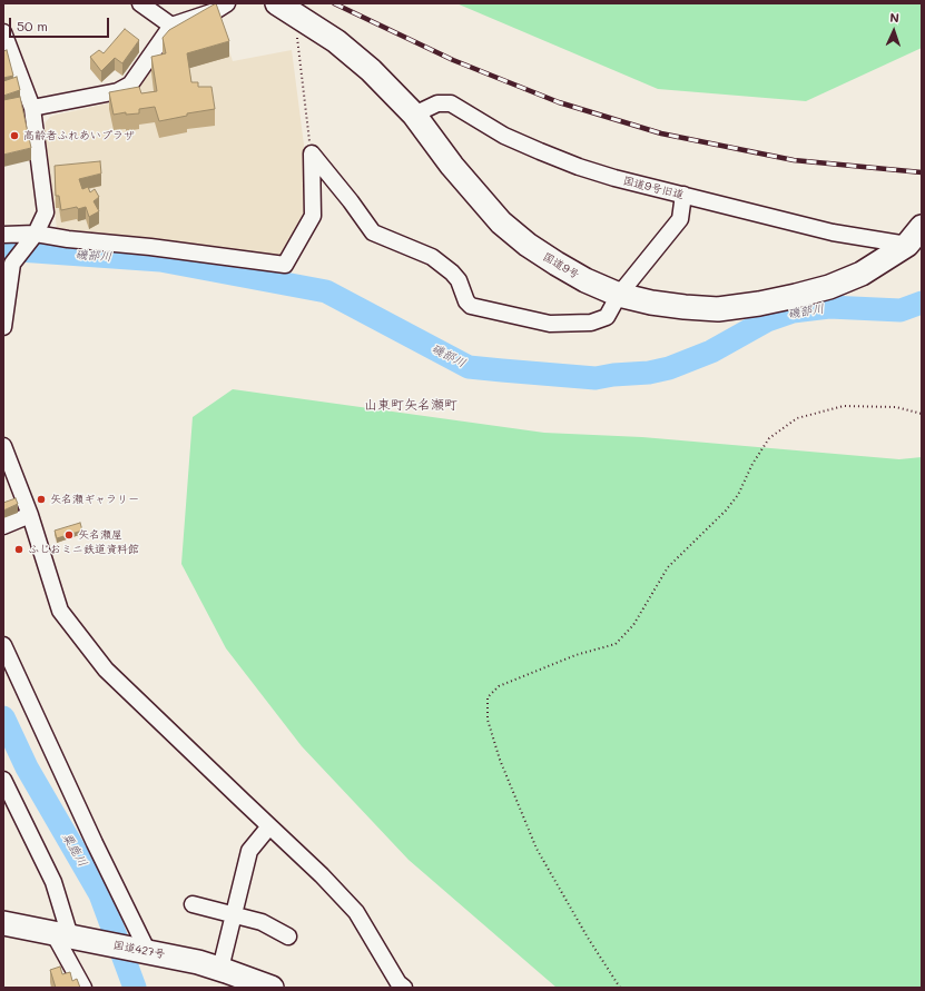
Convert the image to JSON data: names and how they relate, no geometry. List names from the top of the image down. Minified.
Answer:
{"streets":{"highway":["国道9号","国道427号"],"street":["国道9号旧道"]},"crossings":[["国道9号旧道","国道9号"]],"districts":["山東町矢名瀬町"],"water":["磯部川","粟鹿川"],"places":["高齢者ふれあいプラザ","矢名瀬ギャラリー","矢名瀬屋","ふじおミニ鉄道資料館"],"scale_bar":"50 m","north":"top"}
